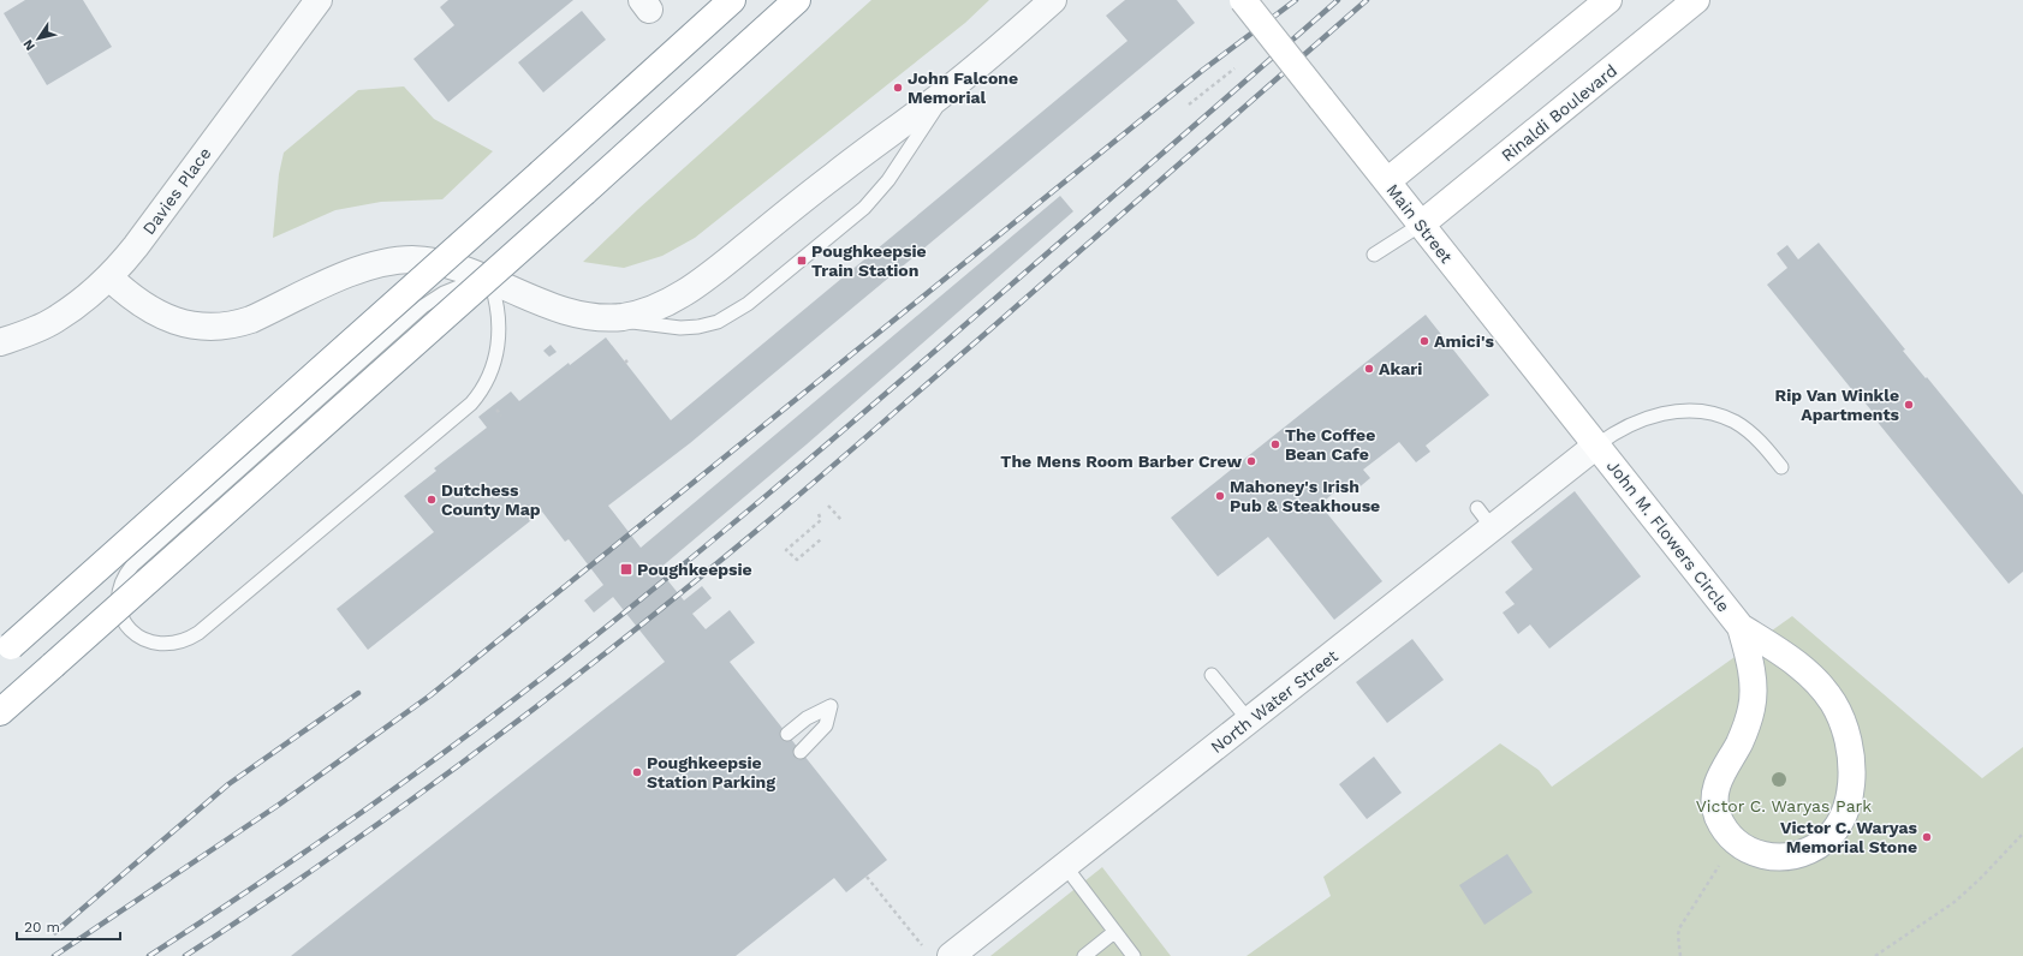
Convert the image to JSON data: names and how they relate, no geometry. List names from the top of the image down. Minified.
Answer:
{"streets":{"main road":["Rinaldi Boulevard","Main Street","John M. Flowers Circle"],"street":["Davies Place","North Water Street"]},"crossings":[["Rinaldi Boulevard","Main Street"],["Main Street","John M. Flowers Circle"],["Main Street","North Water Street"],["John M. Flowers Circle","North Water Street"]],"parks":["Victor C. Waryas Park"],"places":{"other":["John Falcone Memorial","Amici's","Akari","Rip Van Winkle Apartments","The Coffee Bean Cafe","The Mens Room Barber Crew","Mahoney's Irish Pub & Steakhouse","Dutchess County Map","Poughkeepsie Station Parking","Victor C. Waryas Memorial Stone"],"transit":["Poughkeepsie Train Station","Poughkeepsie"]},"scale_bar":"20 m","north":"bottom left"}
